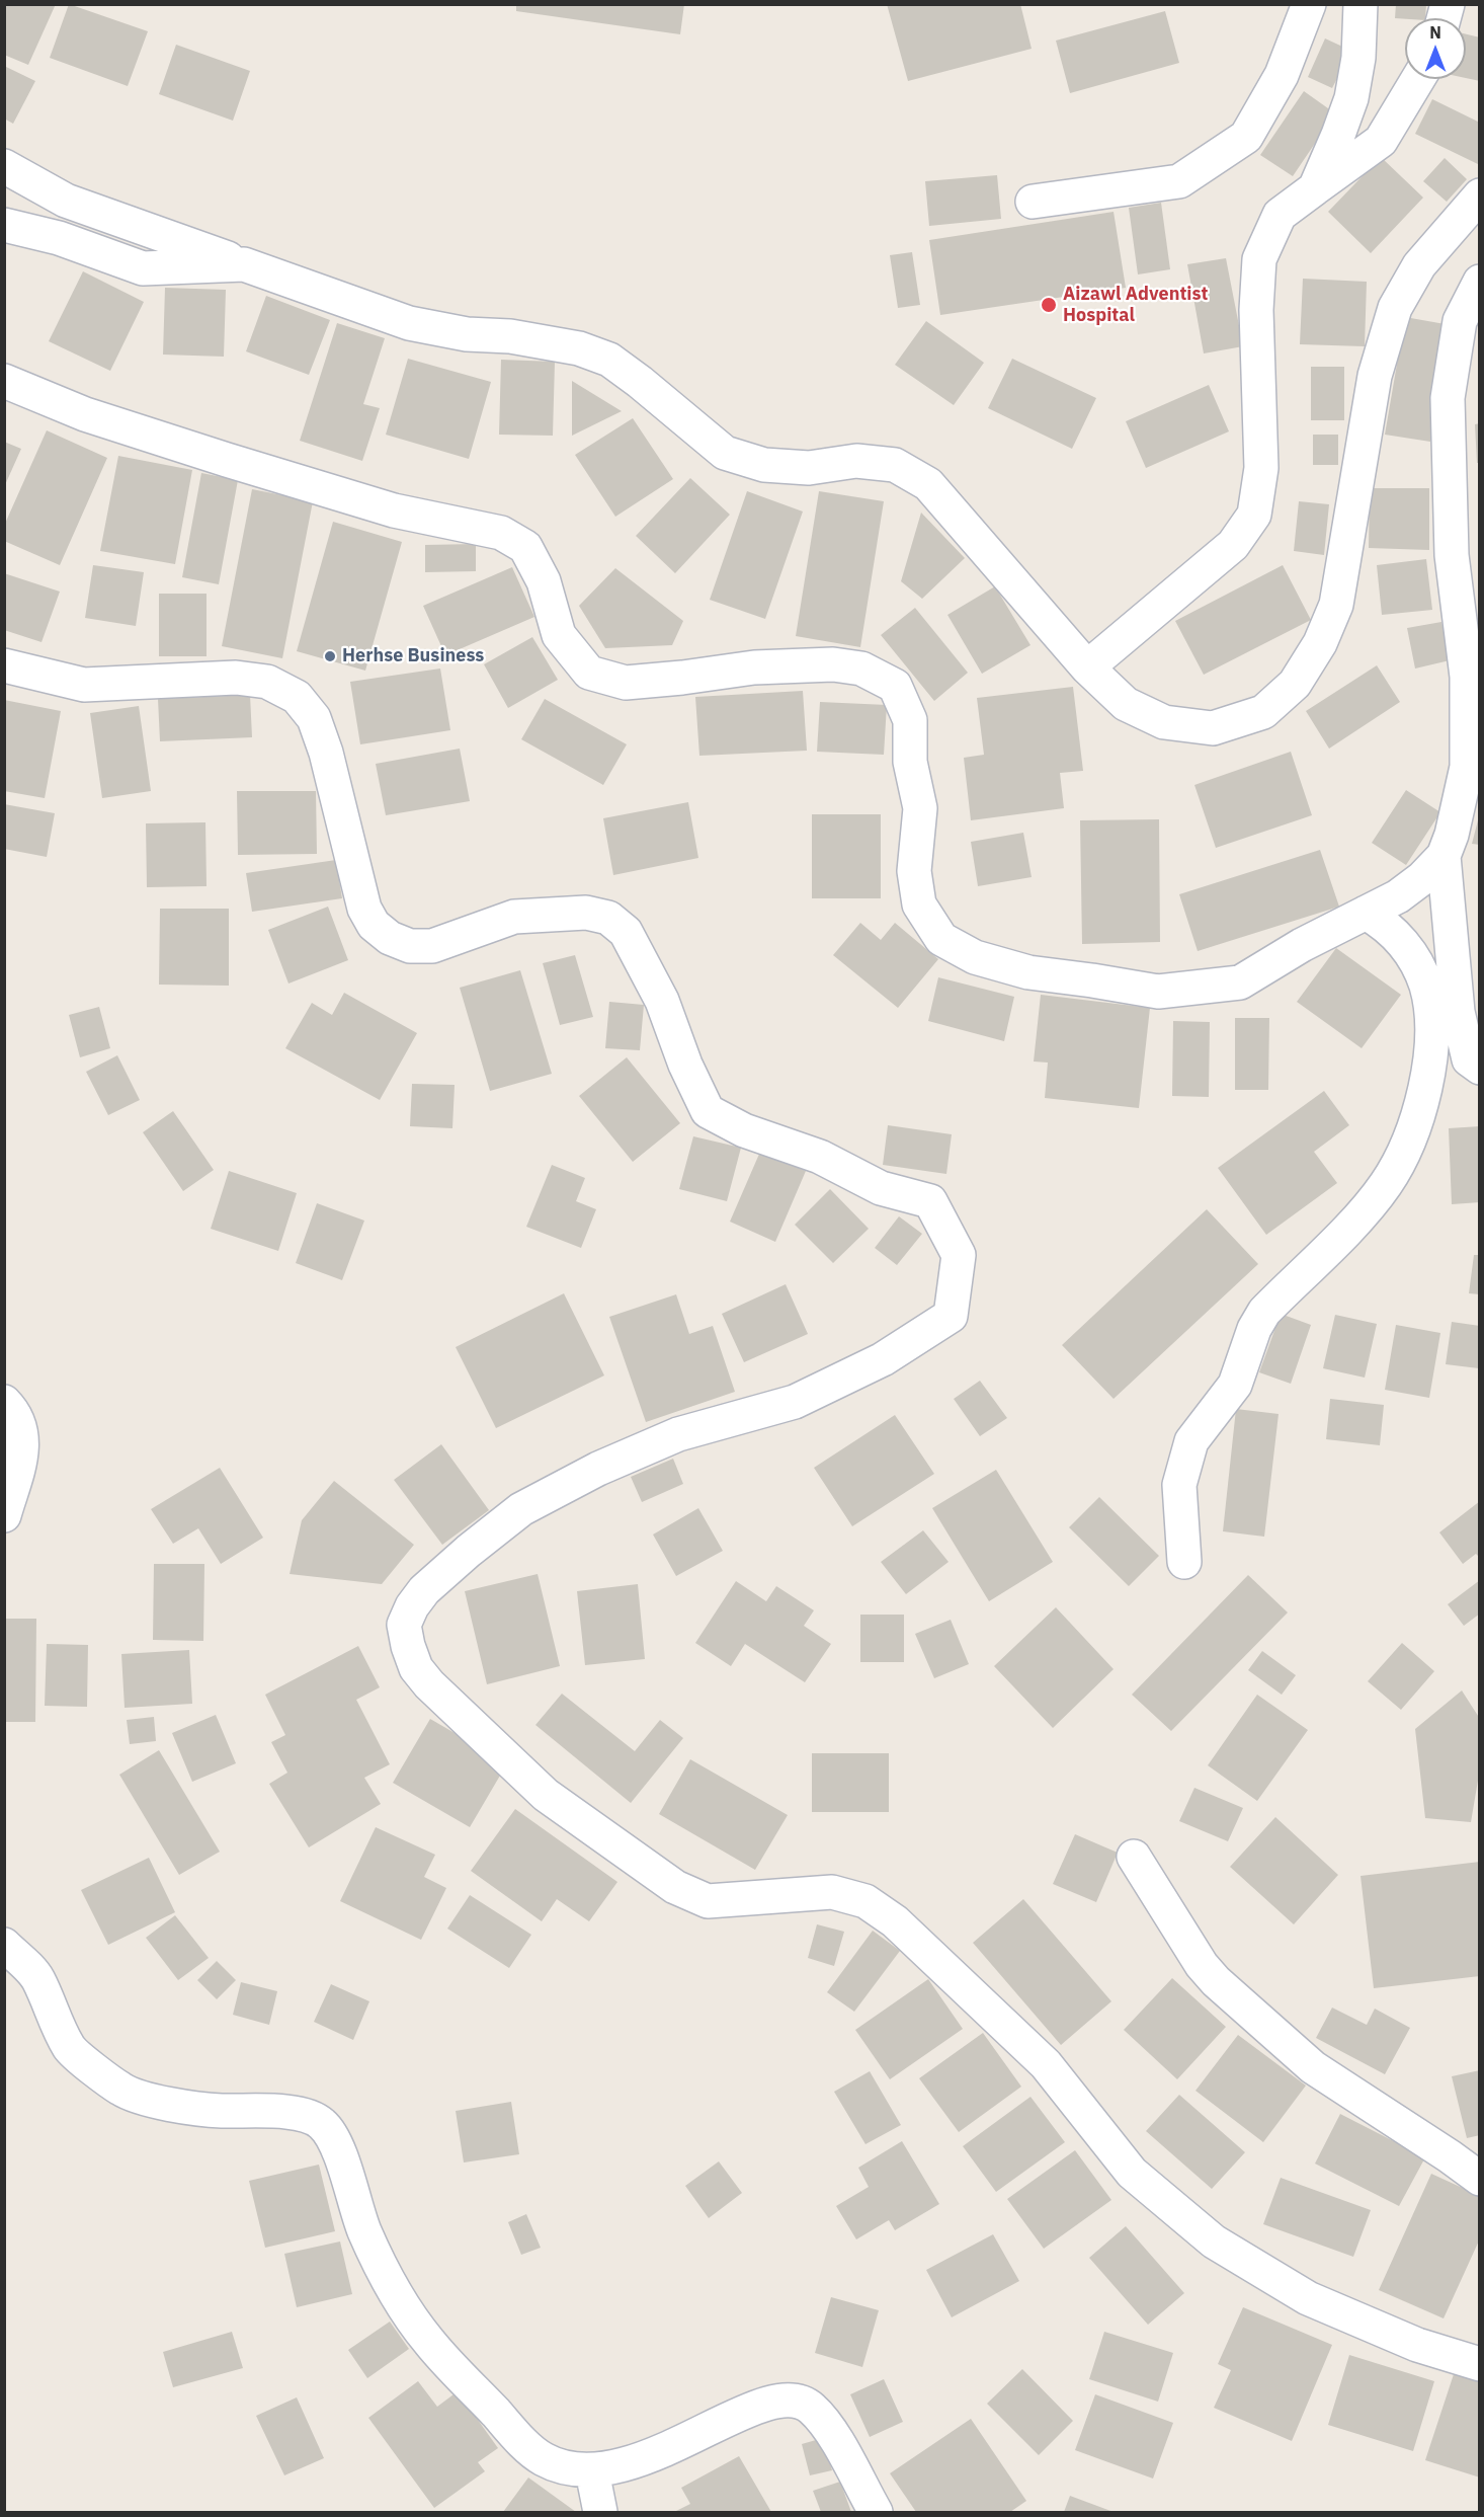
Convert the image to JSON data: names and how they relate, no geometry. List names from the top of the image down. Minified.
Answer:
{"places":["Aizawl Adventist Hospital","Herhse Business"],"north":"top"}
